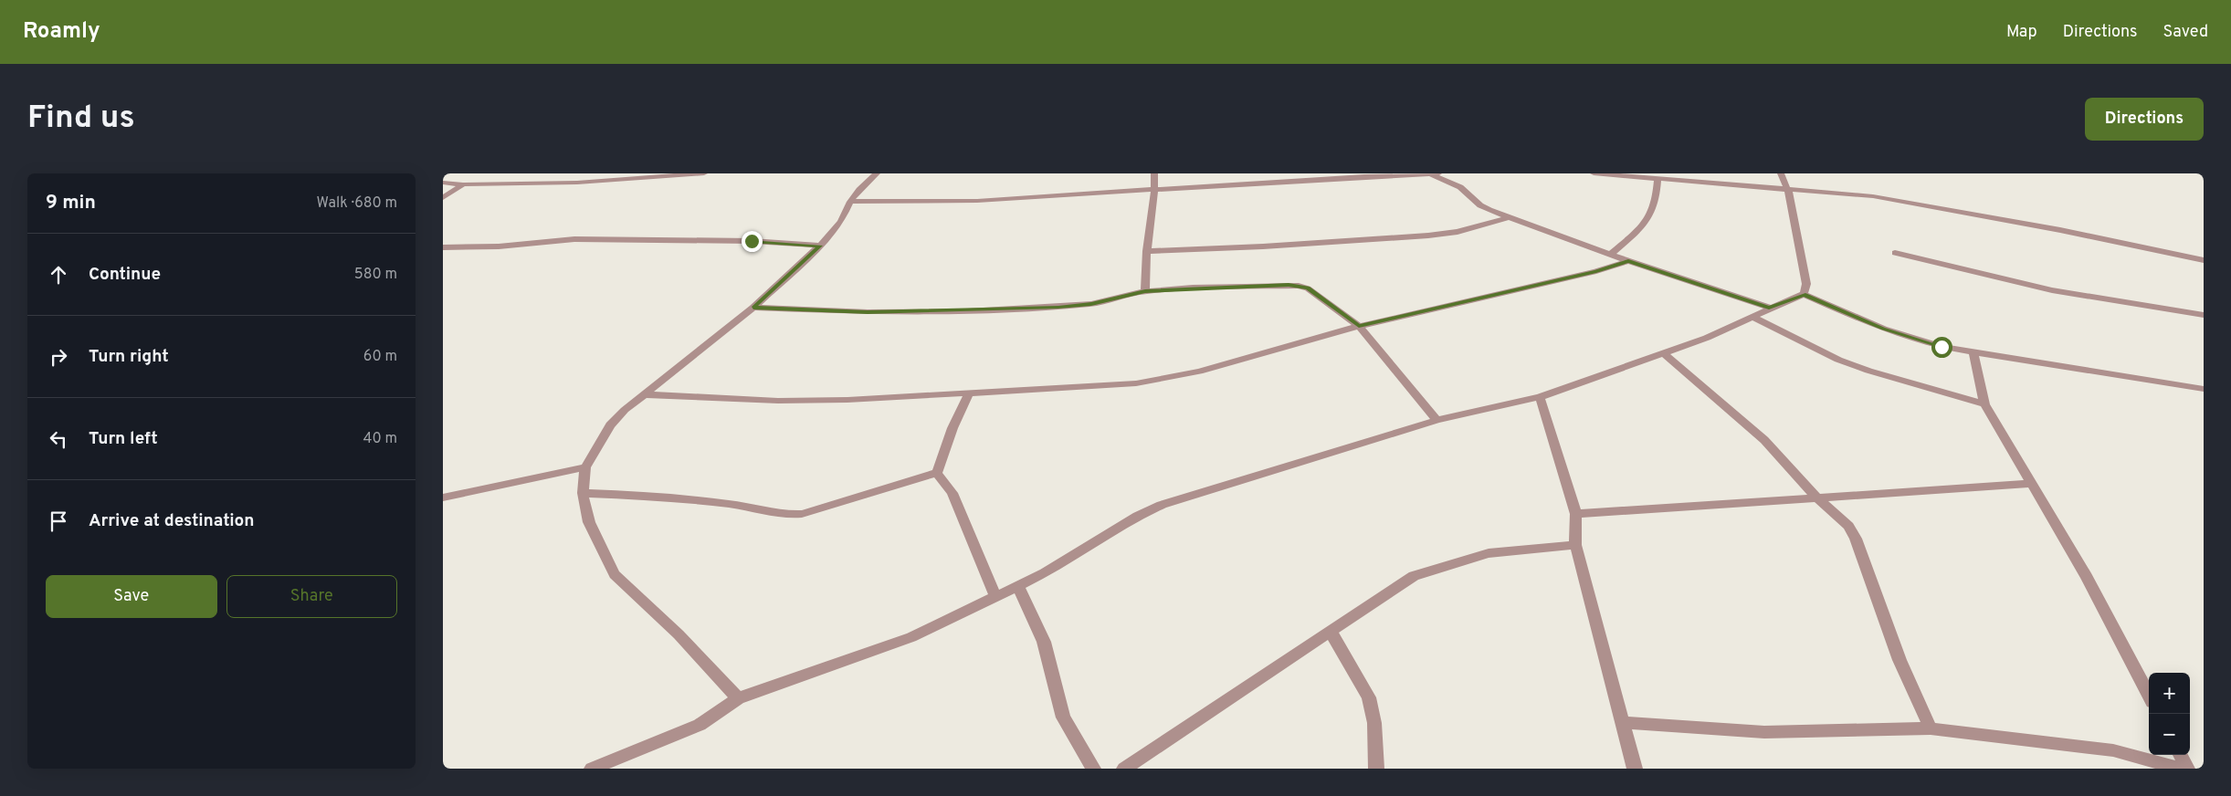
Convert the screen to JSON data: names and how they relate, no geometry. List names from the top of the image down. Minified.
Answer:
{"page":{"header":"Roamly","nav":["Map","Directions","Saved"],"buttons":["Directions",["Save","Share"]],"title":"Find us","heading":["9 min","Walk · 680 m"],"list":[["Continue","580 m"],["Turn right","60 m"],["Turn left","40 m"],"Arrive at destination"],"map_buttons":["+","−"]}}
